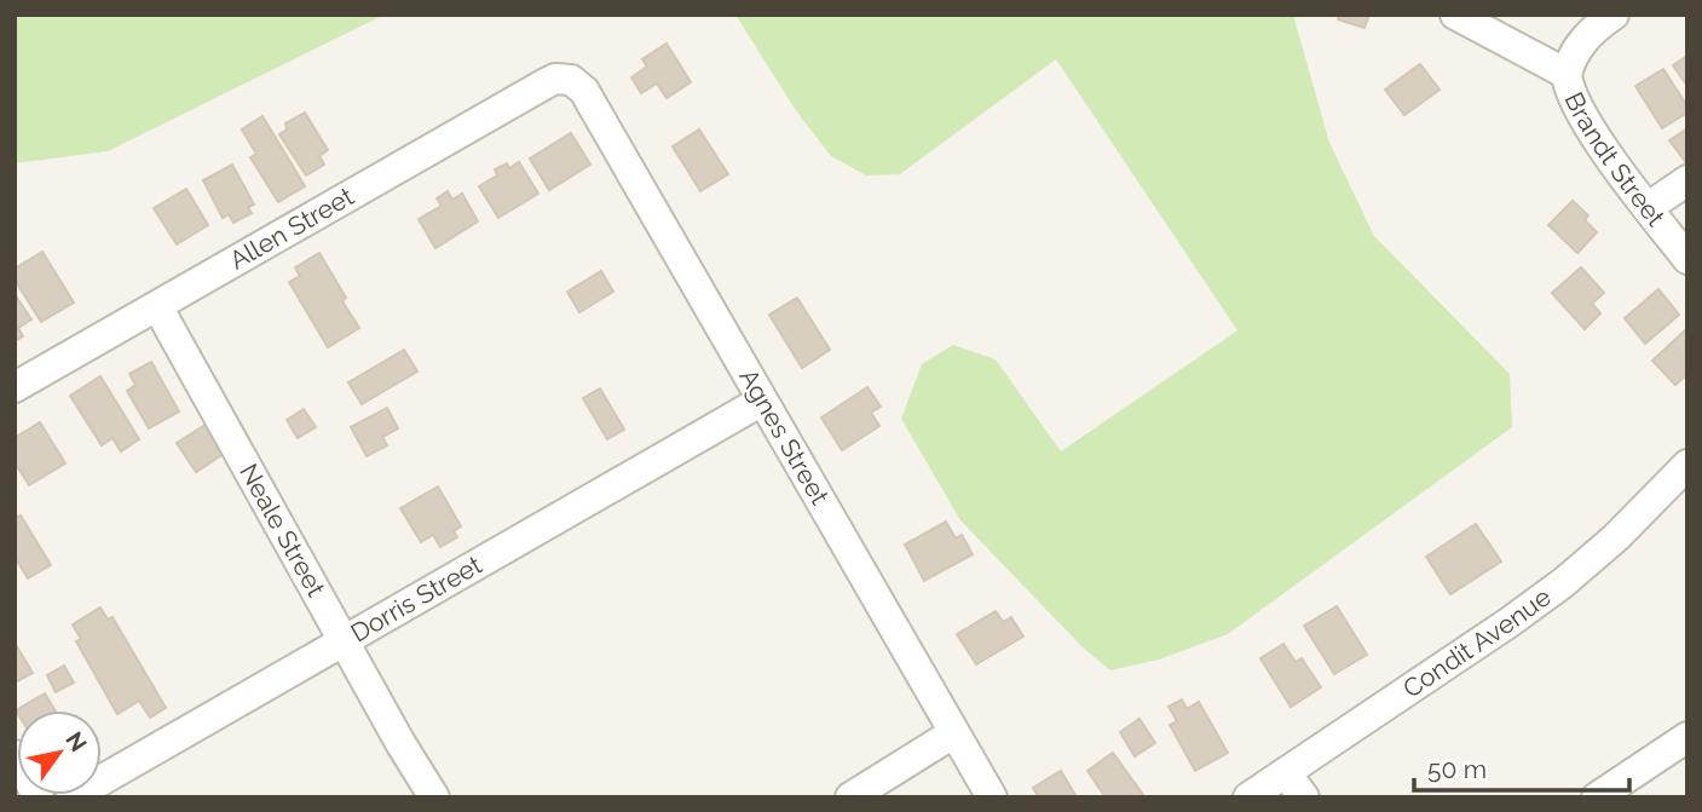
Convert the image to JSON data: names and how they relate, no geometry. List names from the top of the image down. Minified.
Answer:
{"streets":{"street":["Brandt Street","Allen Street","Agnes Street","Neale Street","Dorris Street","Condit Avenue"]},"crossings":[["Allen Street","Agnes Street"],["Allen Street","Neale Street"],["Agnes Street","Dorris Street"],["Neale Street","Dorris Street"]],"scale_bar":"50 m","north":"top right"}
